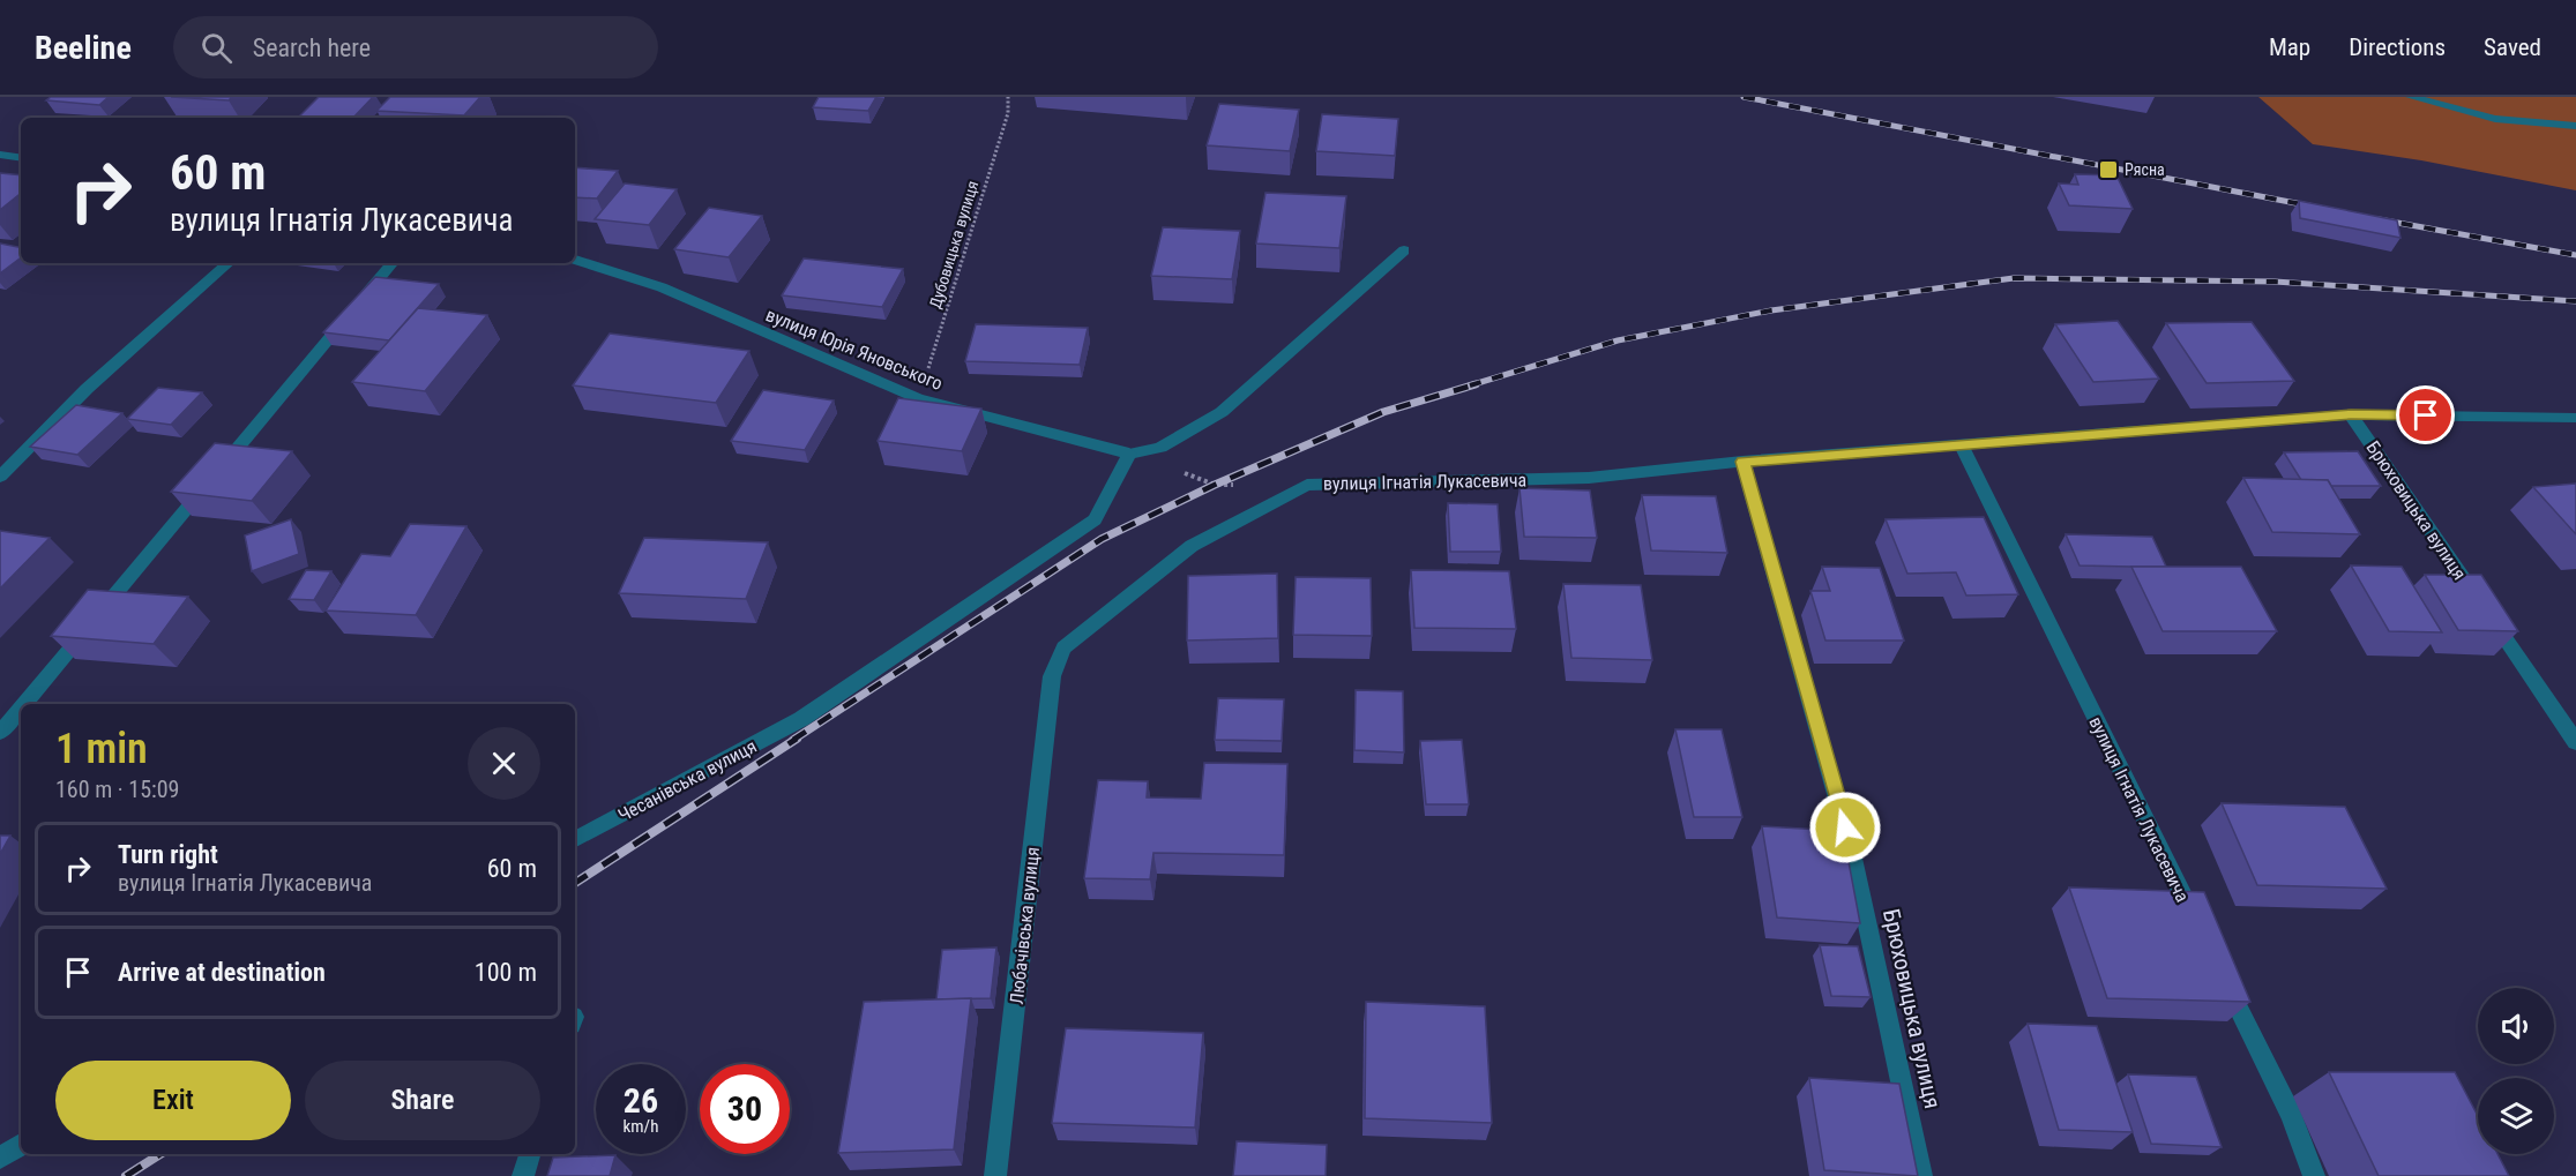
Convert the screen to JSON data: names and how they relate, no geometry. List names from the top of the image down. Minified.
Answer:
{"streets":{"street":["вулиця Юрія Яновського","вулиця Ігнатія Лукасевича","Брюховицька вулиця","Чесанівська вулиця","Любачівська вулиця"],"path":["Дубовицька вулиця"]},"crossings":[["Дубовицька вулиця","вулиця Юрія Яновського"],["вулиця Юрія Яновського","Чесанівська вулиця"],["вулиця Ігнатія Лукасевича","Брюховицька вулиця"],["вулиця Ігнатія Лукасевича","Любачівська вулиця"]],"places":{"transit":["Рясна"]},"page":{"header":"Beeline","search":"Search here","nav":["Map","Directions","Saved"],"turn":["60 m","вулиця Ігнатія Лукасевича"],"heading":["1 min","160 m · 15:09"],"list":[{"name":"Turn right","note":"вулиця Ігнатія Лукасевича","value":"60 m"},{"name":"Arrive at destination","value":"100 m"}],"buttons":["Exit","Share"],"speed":"26 km/h","limit":"30"}}
